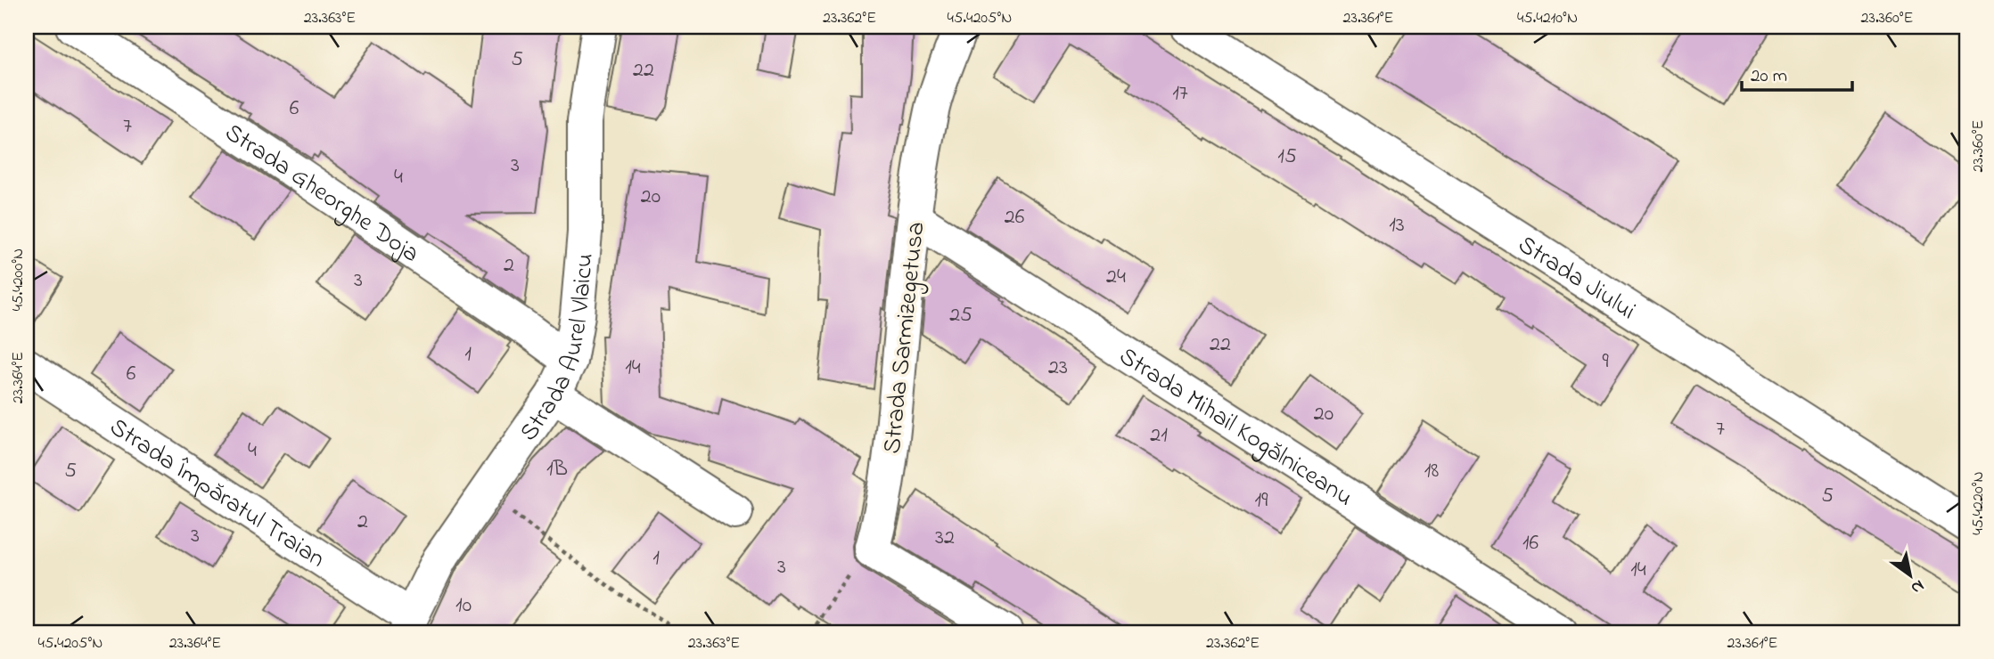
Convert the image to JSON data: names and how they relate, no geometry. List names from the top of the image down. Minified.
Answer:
{"streets":{"street":["Strada Gheorghe Doja","Strada Jiului","Strada Sarmizegetusa","Strada Aurel Vlaicu","Strada Mihail Kogălniceanu","Strada Împăratul Traian"]},"crossings":[["Strada Gheorghe Doja","Strada Aurel Vlaicu"],["Strada Sarmizegetusa","Strada Mihail Kogălniceanu"],["Strada Aurel Vlaicu","Strada Împăratul Traian"]],"house_numbers":["5","22","17","6","7","15","3","4","20","26","13","2","24","3","25","22","1","9","14","23","6","20","7","21","4","1B","5","18","5","19","2","3","32","16","1","3","14","10"],"scale_bar":"20 m","north":"bottom right","coordinates":["23.363°E","23.362°E","45.4205°N","23.361°E","45.4210°N","23.360°E","45.4200°N","23.364°E","45.4220°N"]}
